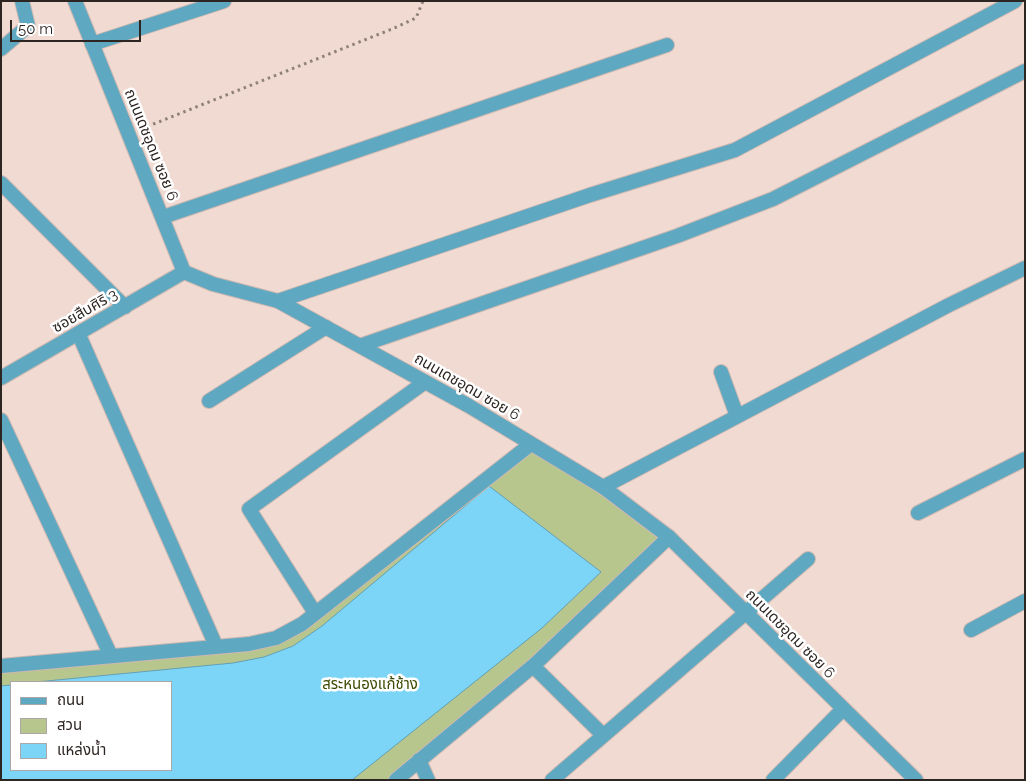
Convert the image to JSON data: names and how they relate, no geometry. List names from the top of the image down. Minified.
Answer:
{"streets":{"street":["ถนนเดชอุดม ซอย 6","ซอยสืบศิริ 3"]},"crossings":[["ถนนเดชอุดม ซอย 6","ซอยสืบศิริ 3"]],"parks":["สระหนองแก้ช้าง"],"legend":["ถนน","สวน","แหล่งน้ำ"],"scale_bar":"50 m"}
